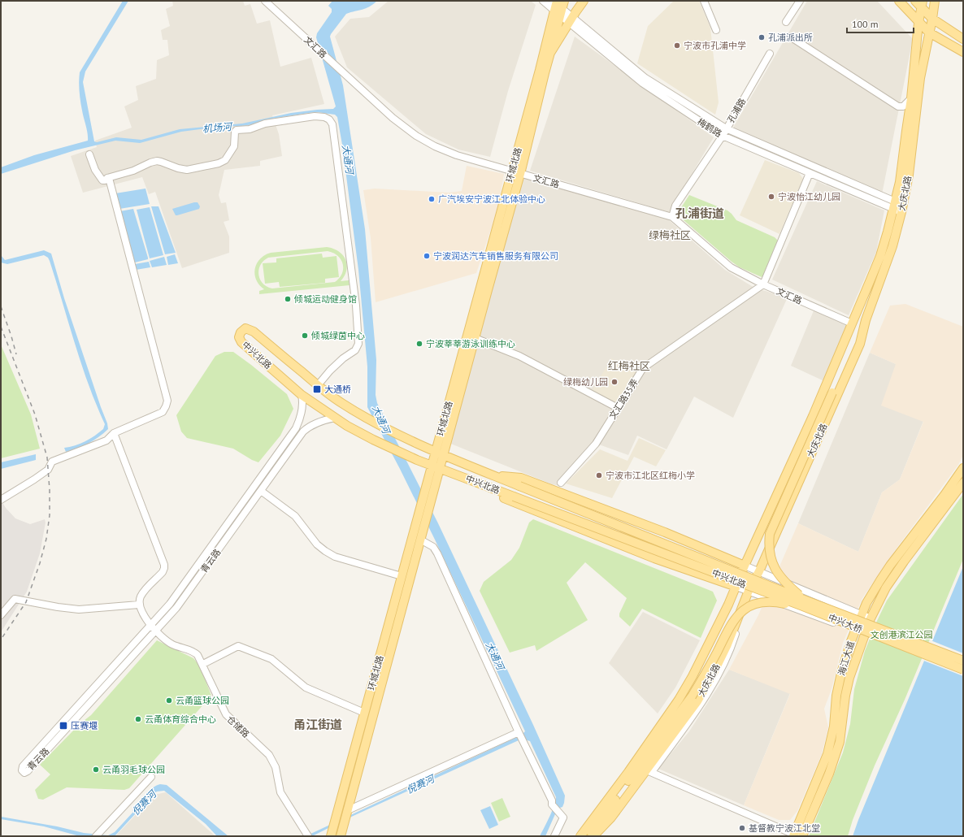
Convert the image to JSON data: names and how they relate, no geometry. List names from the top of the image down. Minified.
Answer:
{"streets":{"main road":["环城北路","大庆北路","中兴北路","中兴大桥","海江大道"],"street":["文汇路","孔浦路","梅鹤路","文汇路35弄","青云路","仓储路"]},"crossings":[["文汇路","孔浦路"],["文汇路","环城北路"],["文汇路","大庆北路"],["文汇路","文汇路35弄"],["孔浦路","梅鹤路"],["梅鹤路","环城北路"],["梅鹤路","大庆北路"],["环城北路","中兴北路"],["中兴北路","青云路"],["中兴北路","中兴大桥"],["青云路","仓储路"]],"districts":["孔浦街道","绿梅社区","红梅社区","甬江街道"],"water":["机场河","大通河","倪赛河"],"parks":["文创港滨江公园"],"places":{"other":["孔浦派出所","宁波市孔浦中学","宁波怡江幼儿园","广汽埃安宁波江北体验中心","宁波润达汽车销售服务有限公司","倾城运动健身馆","倾城绿茵中心","宁波莘莘游泳训练中心","绿梅幼儿园","宁波市江北区红梅小学","云甬篮球公园","云甬体育综合中心","云甬羽毛球公园","基督教宁波江北堂"],"transit":["大通桥","压赛堰"]},"scale_bar":"100 m"}
